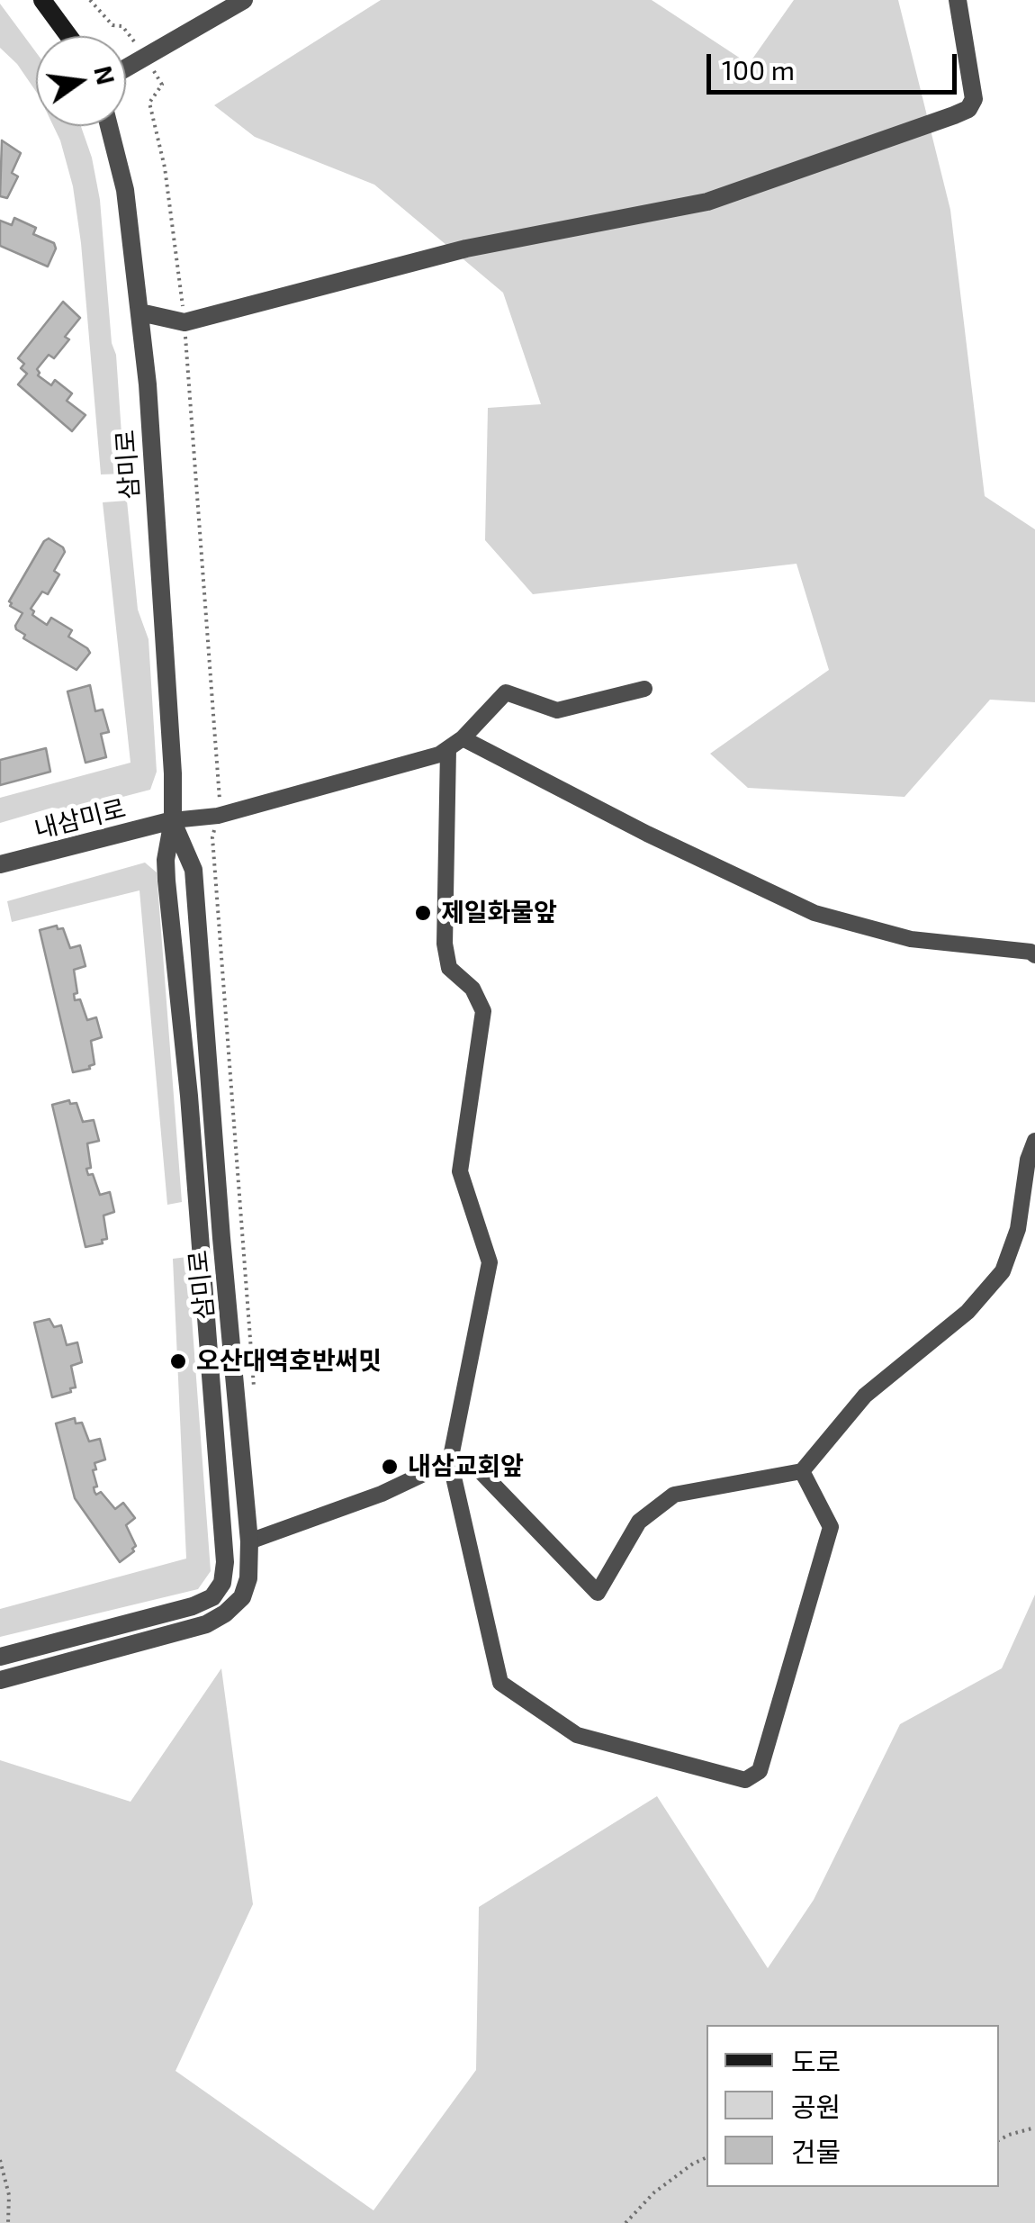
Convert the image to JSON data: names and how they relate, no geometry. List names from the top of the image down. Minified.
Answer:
{"streets":{"street":["삼미로","내삼미로"]},"crossings":[["삼미로","내삼미로"]],"places":["제일화물앞","오산대역호반써밋","내삼교회앞"],"legend":["도로","공원","건물"],"scale_bar":"100 m","north":"right"}
